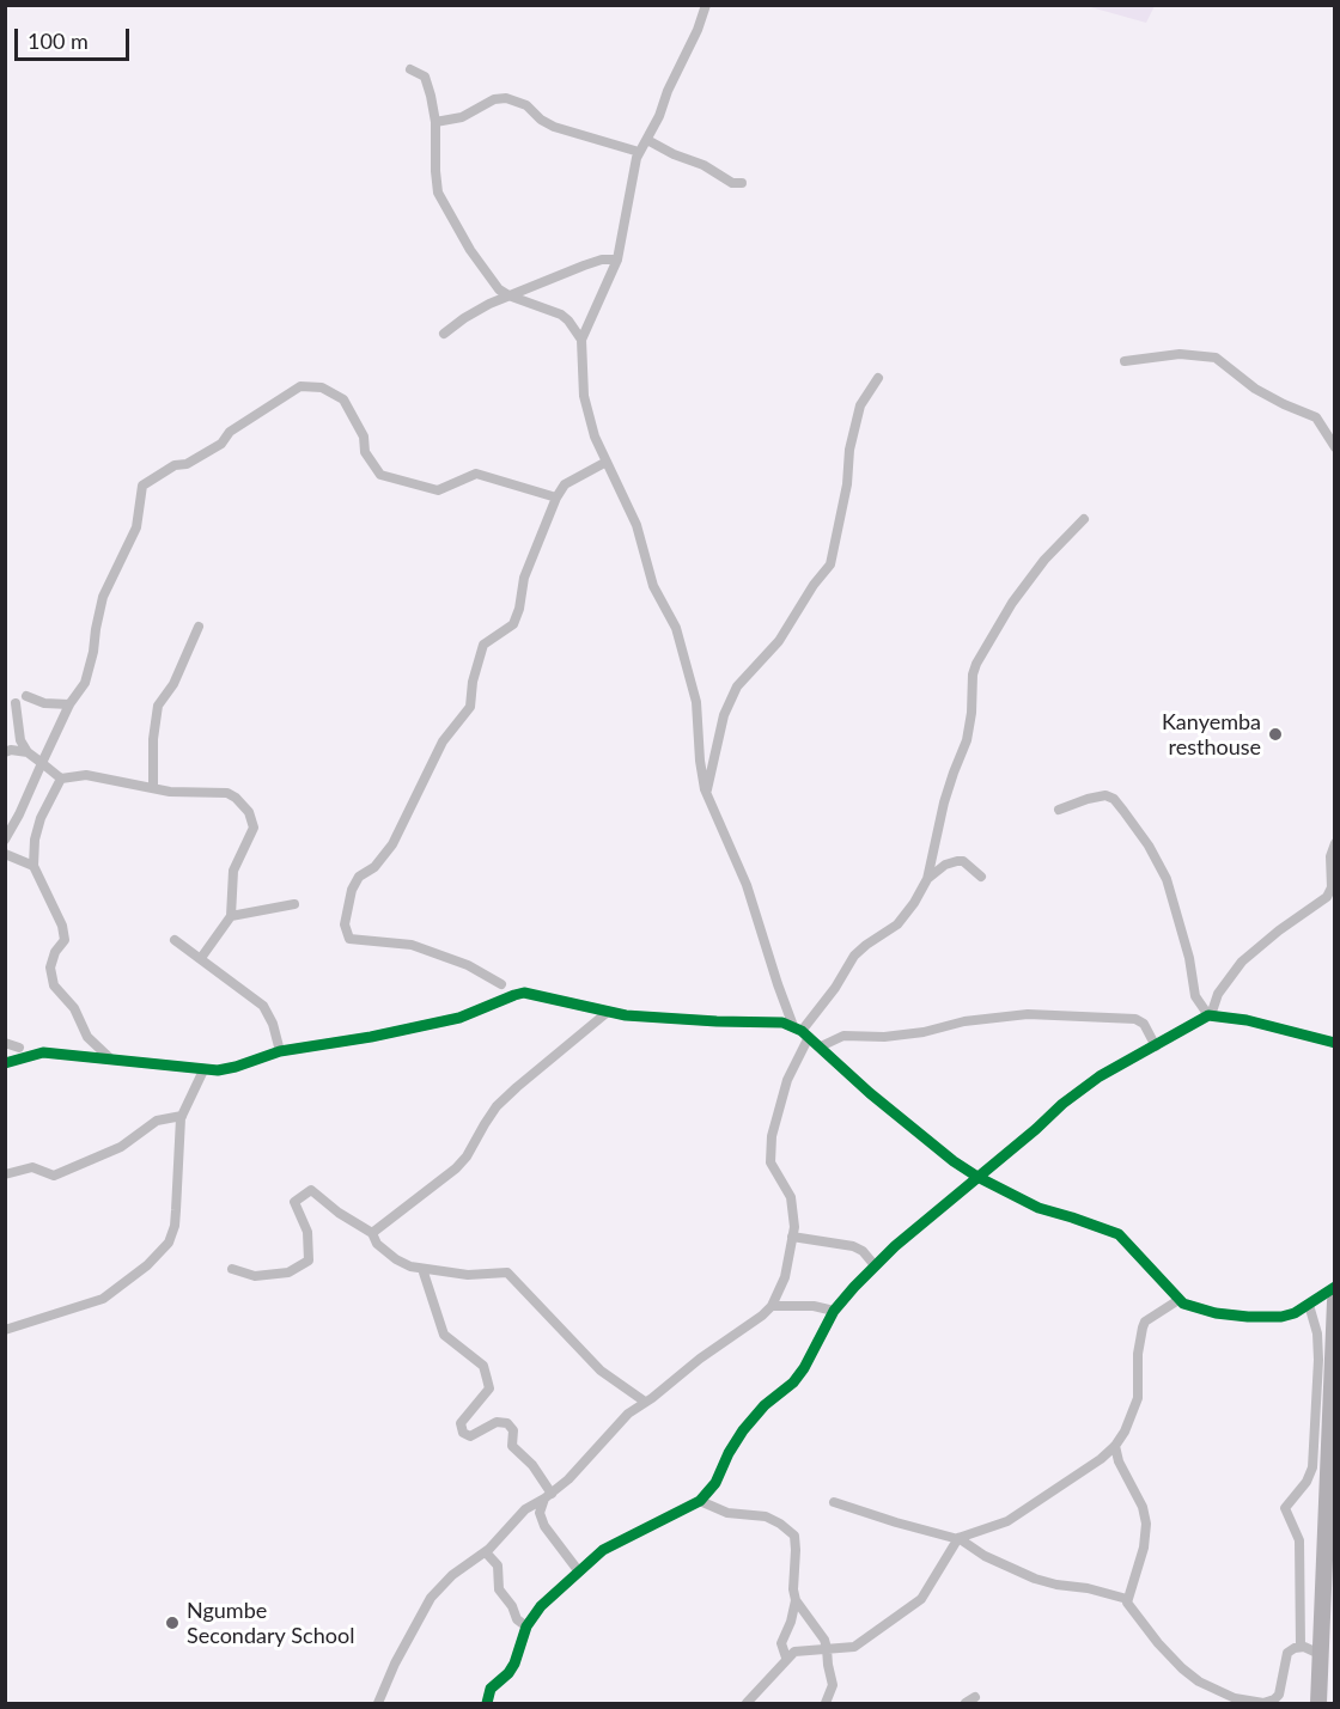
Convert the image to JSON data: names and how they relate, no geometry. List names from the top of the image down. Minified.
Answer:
{"places":["Kanyemba resthouse","Ngumbe Secondary School"],"scale_bar":"100 m"}
